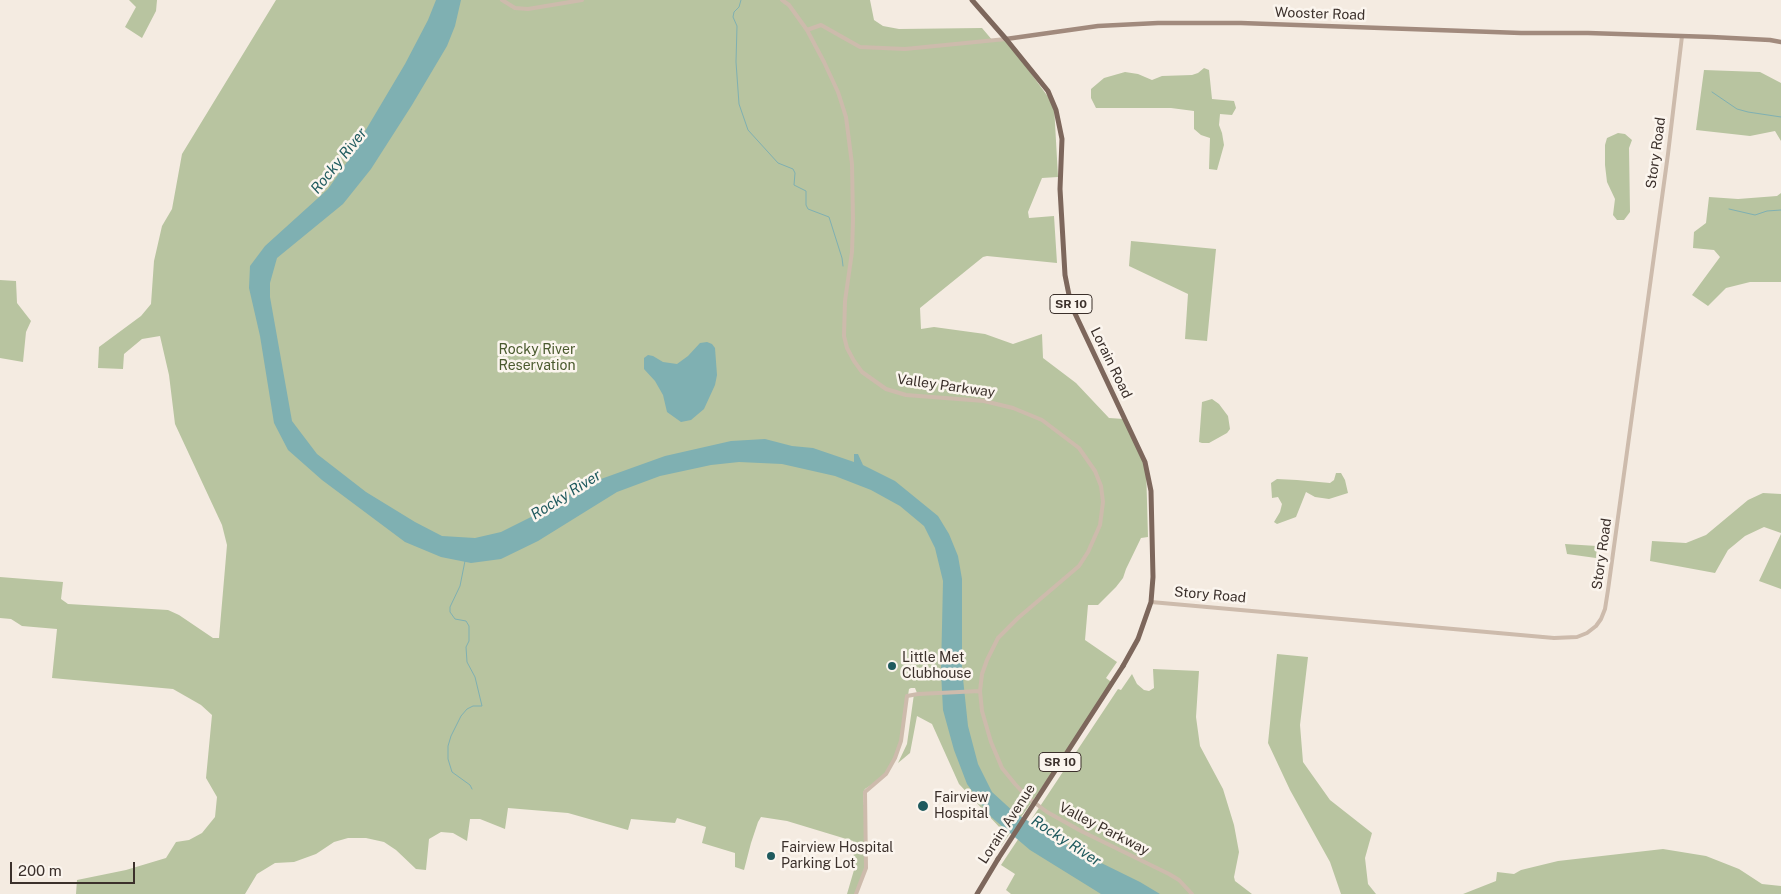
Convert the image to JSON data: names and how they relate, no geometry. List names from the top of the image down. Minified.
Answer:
{"streets":{"main road":["Wooster Road","SR 10","Lorain Road","Lorain Avenue"],"street":["Story Road","Valley Parkway"]},"crossings":[["Wooster Road","Story Road"],["Wooster Road","Lorain Road"],["Wooster Road","Valley Parkway"],["Story Road","Lorain Road"],["Lorain Road","Lorain Avenue"]],"water":["Rocky River"],"parks":["Rocky River Reservation"],"places":["Little Met Clubhouse","Fairview Hospital","Fairview Hospital Parking Lot"],"scale_bar":"200 m"}
